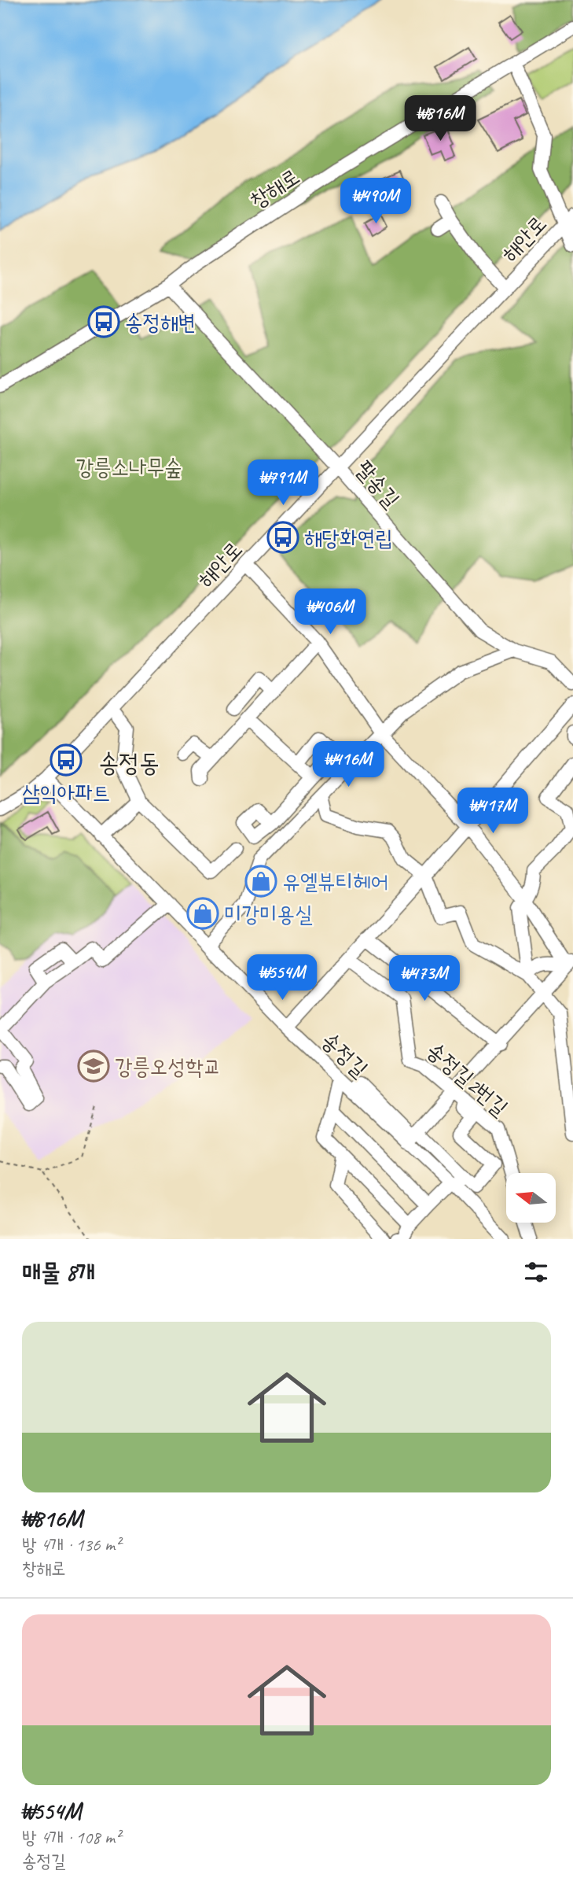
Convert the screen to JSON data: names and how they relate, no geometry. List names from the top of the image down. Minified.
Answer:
{"streets":{"street":["창해로","해안로","팔송길","송정길","송정길2번길"]},"crossings":[["창해로","팔송길"],["해안로","팔송길"],["해안로","송정길"]],"districts":["송정동"],"parks":["강릉소나무숲"],"places":{"bus stop":["송정해변","해당화연립","삼익아파트"],"shop":["유엘뷰티헤어","미강미용실"],"school or university":["강릉오성학교"]},"north":"left","page":{"price":["₩816M","₩490M","₩791M","₩406M","₩416M","₩417M","₩554M","₩473M"],"heading":"매물 8개","list":[{"name":"₩816M","note":"방 4개 · 136 m² · 창해로"},{"name":"₩554M","note":"방 4개 · 108 m² · 송정길"}]}}
